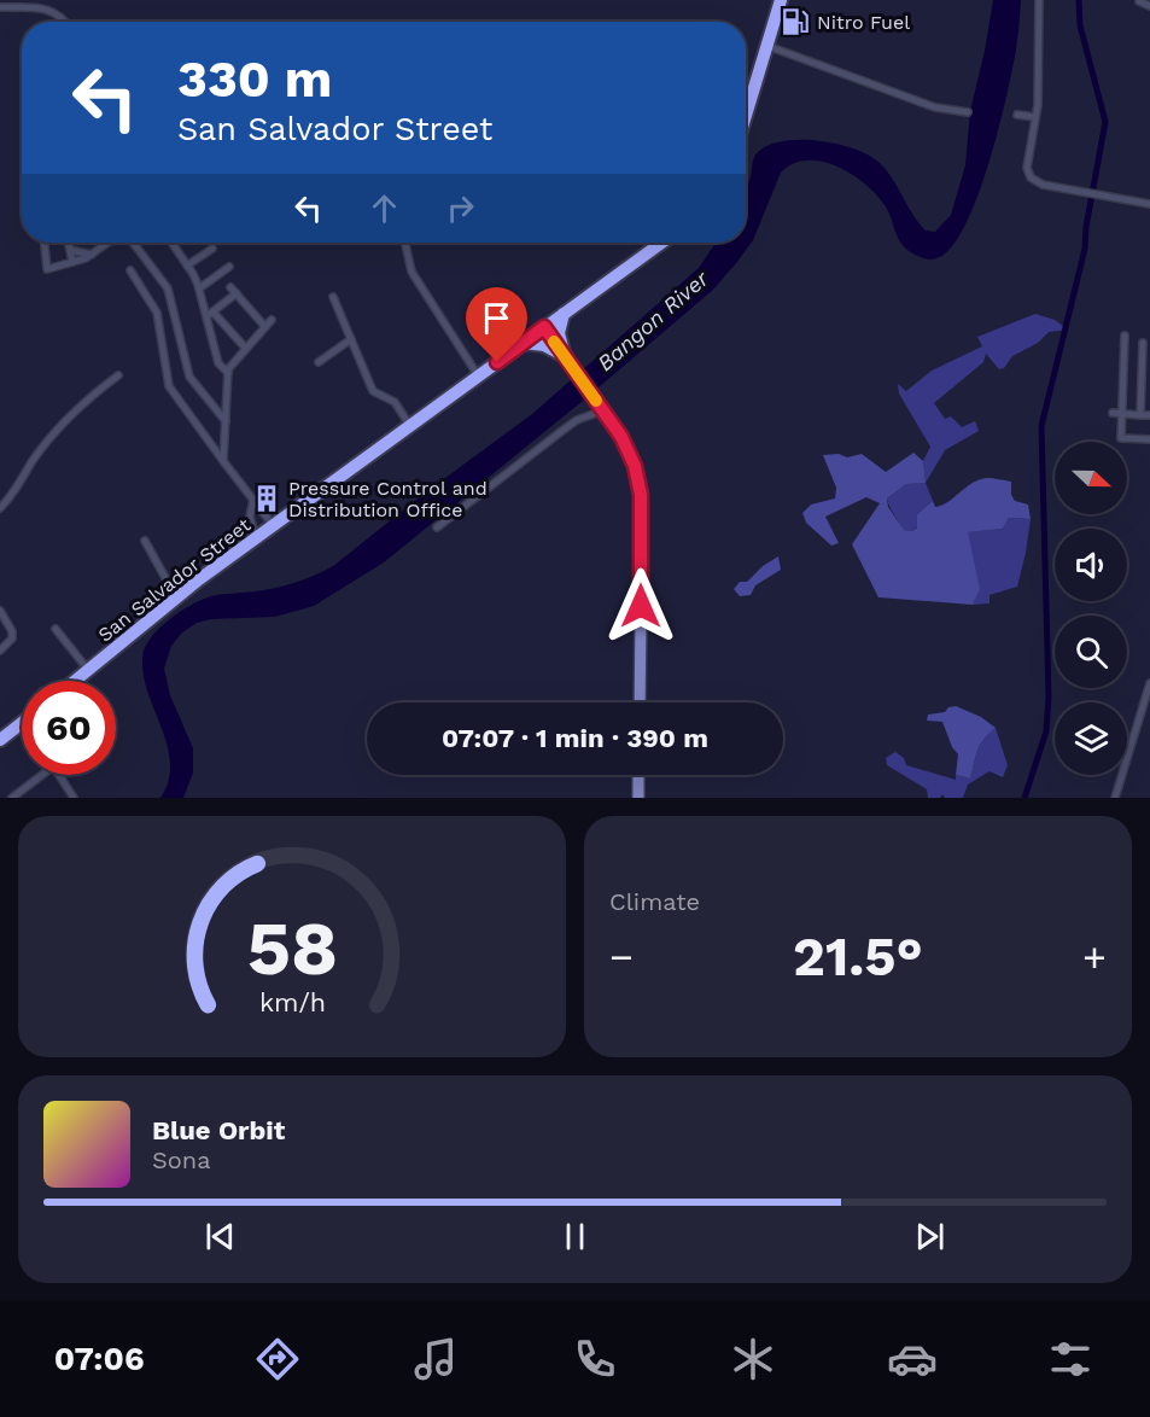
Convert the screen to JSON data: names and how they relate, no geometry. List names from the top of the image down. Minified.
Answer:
{"streets":{"highway":["San Salvador Street"]},"water":["Bangon River"],"places":{"fuel station":["Nitro Fuel"],"building":["Pressure Control and Distribution Office"]},"north":"right","page":{"turn":["330 m","San Salvador Street"],"limit":"60","trip":"07:07 · 1 min · 390 m","tile":"Climate","heat":["−","21.5°","+"],"song":["Blue Orbit","Sona"],"tabs":"07:06","gauge":["58","km/h"]}}
